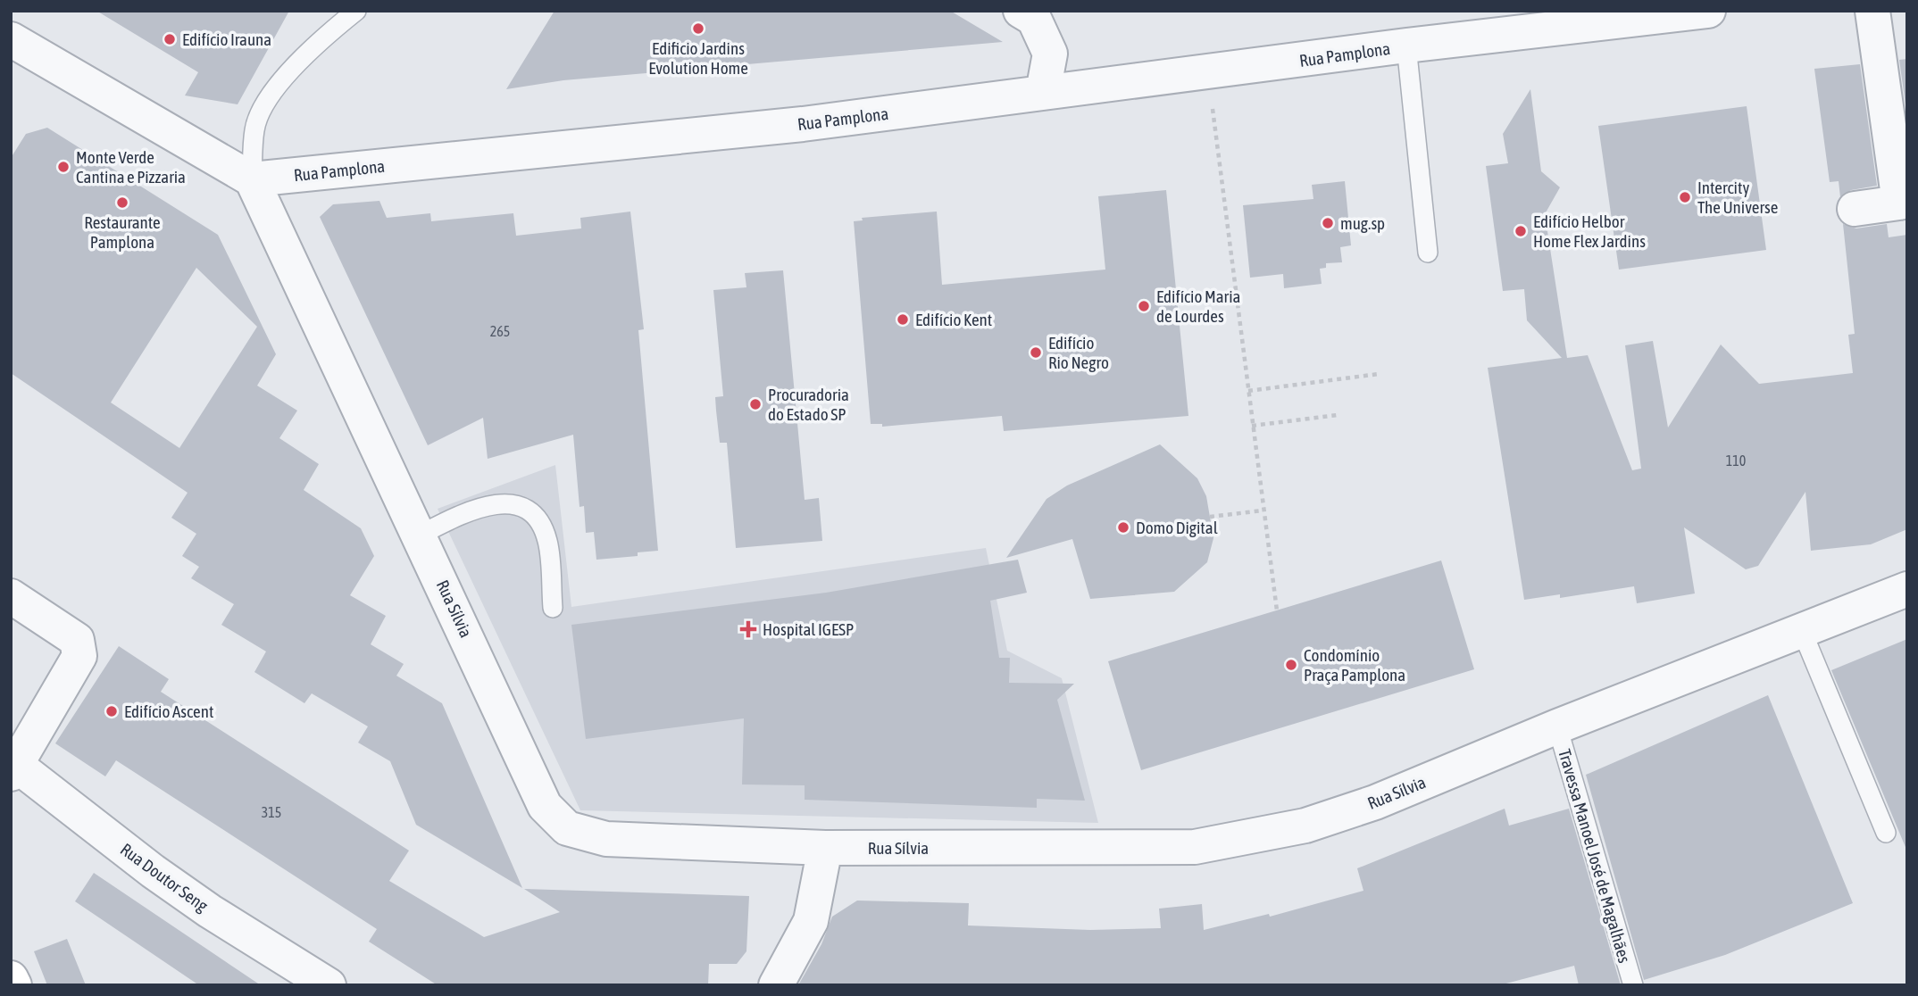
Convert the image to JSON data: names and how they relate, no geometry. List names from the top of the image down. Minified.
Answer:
{"streets":{"street":["Rua Pamplona","Rua Sílvia","Rua Doutor Seng"],"lane":["Travessa Manoel José de Magalhães"]},"crossings":[["Rua Pamplona","Rua Sílvia"],["Rua Sílvia","Travessa Manoel José de Magalhães"]],"places":{"other":["Edificio Jardins Evolution Home","Edifício Irauna","Monte Verde Cantina e Pizzaria","Intercity The Universe","Restaurante Pamplona","mug.sp","Edifício Helbor Home Flex Jardins","Edifício Maria de Lourdes","Edifício Kent","Edifício Rio Negro","Procuradoria do Estado SP","Domo Digital","Condomínio Praça Pamplona","Edifício Ascent"],"health":["Hospital IGESP"]},"house_numbers":["265","110","315"]}
